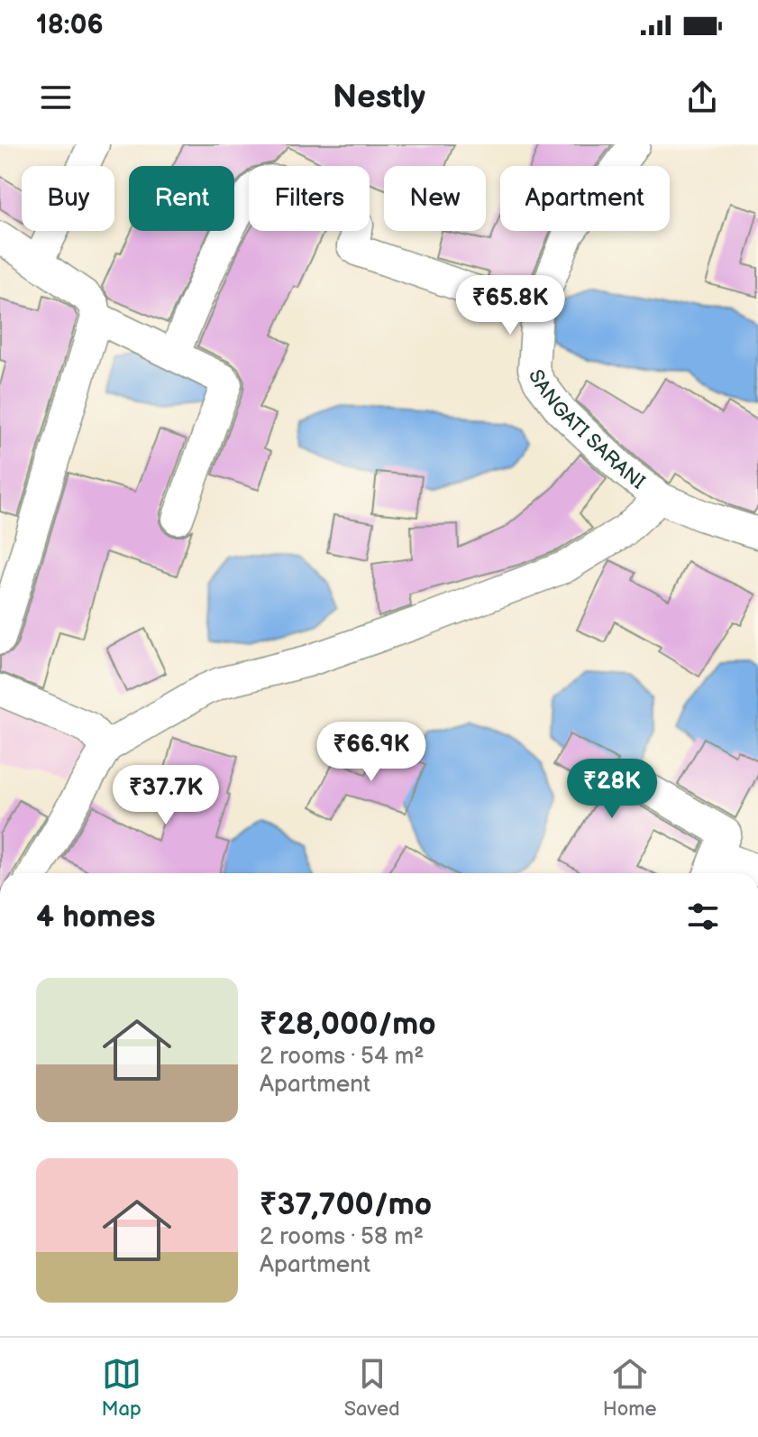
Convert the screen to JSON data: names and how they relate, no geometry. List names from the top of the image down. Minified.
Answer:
{"streets":{"street":["SANGATI SARANI"]},"page":{"status":"18:06","header":"Nestly","chip":["Buy","Rent","Filters","New","Apartment"],"price":["₹65.8K","₹66.9K","₹28K","₹37.7K"],"heading":"4 homes","list":[{"name":"₹28,000/mo","note":"2 rooms · 54 m² · Apartment"},{"name":"₹37,700/mo","note":"2 rooms · 58 m² · Apartment"}],"tabs":["Map","Saved","Home"]}}
